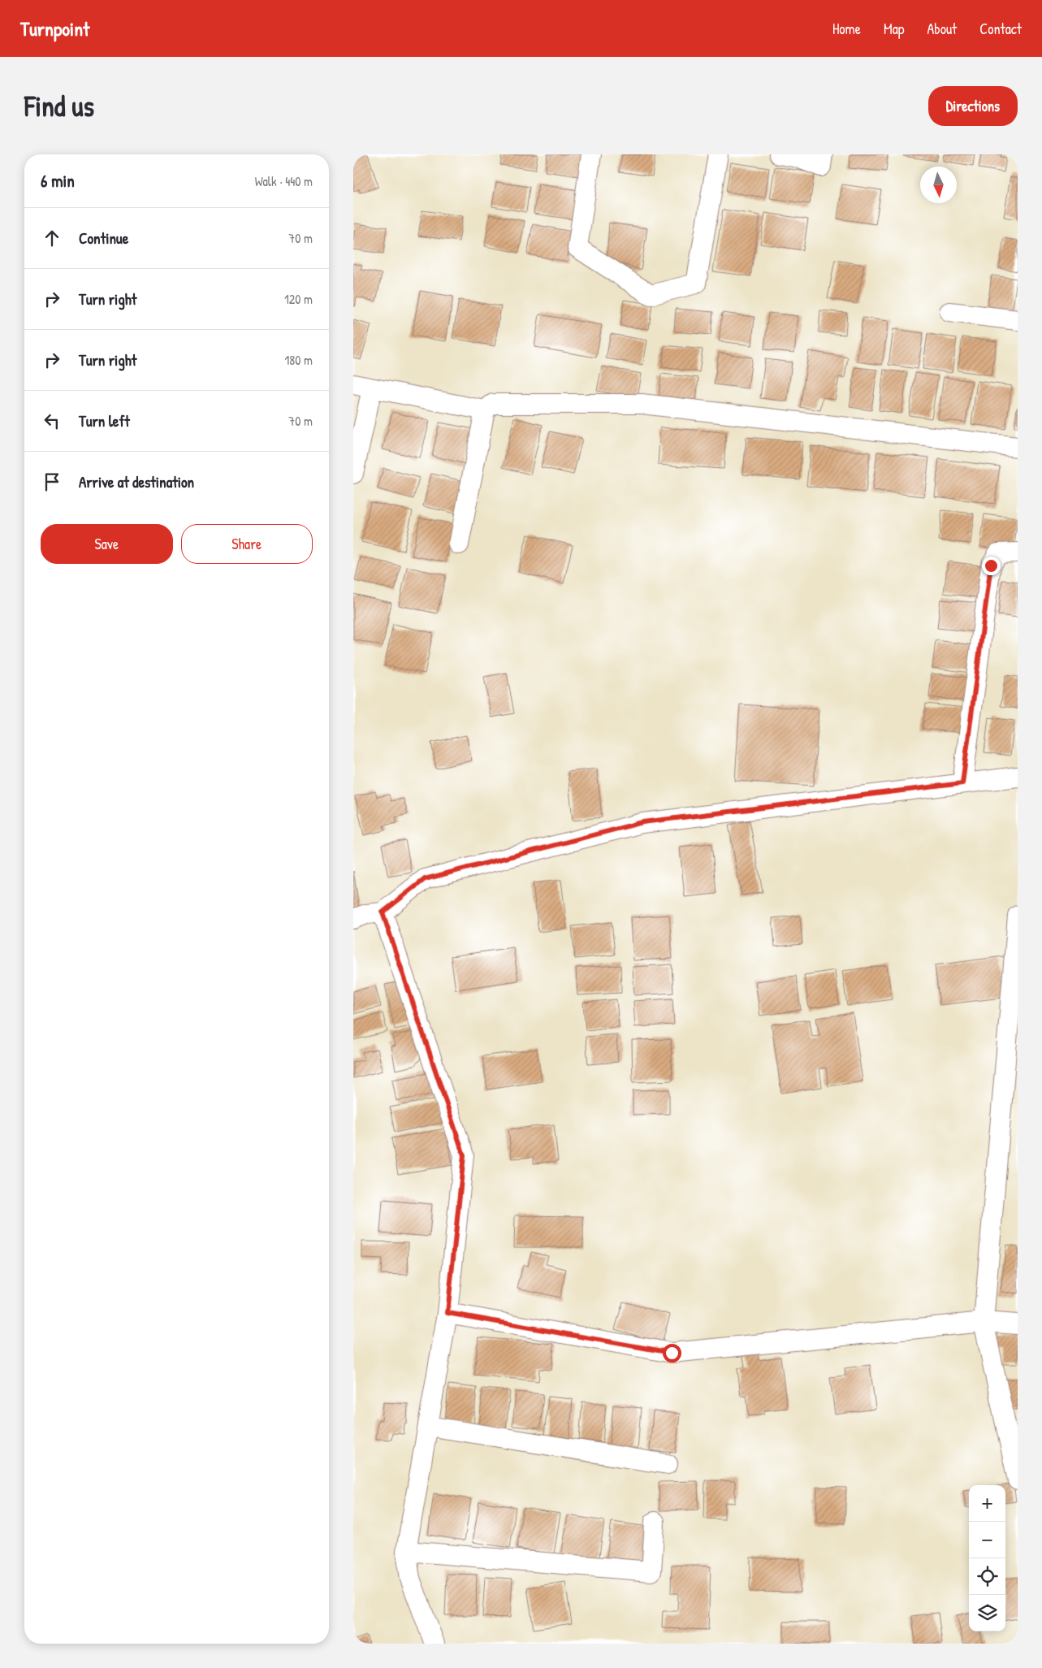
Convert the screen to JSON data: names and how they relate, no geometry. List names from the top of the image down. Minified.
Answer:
{"north":"bottom","page":{"header":"Turnpoint","nav":["Home","Map","About","Contact"],"buttons":["Directions",["Save","Share"]],"title":"Find us","heading":["6 min","Walk · 440 m"],"list":[["Continue","70 m"],["Turn right","120 m"],["Turn right","180 m"],["Turn left","70 m"],"Arrive at destination"],"map_buttons":["+","−"]}}
